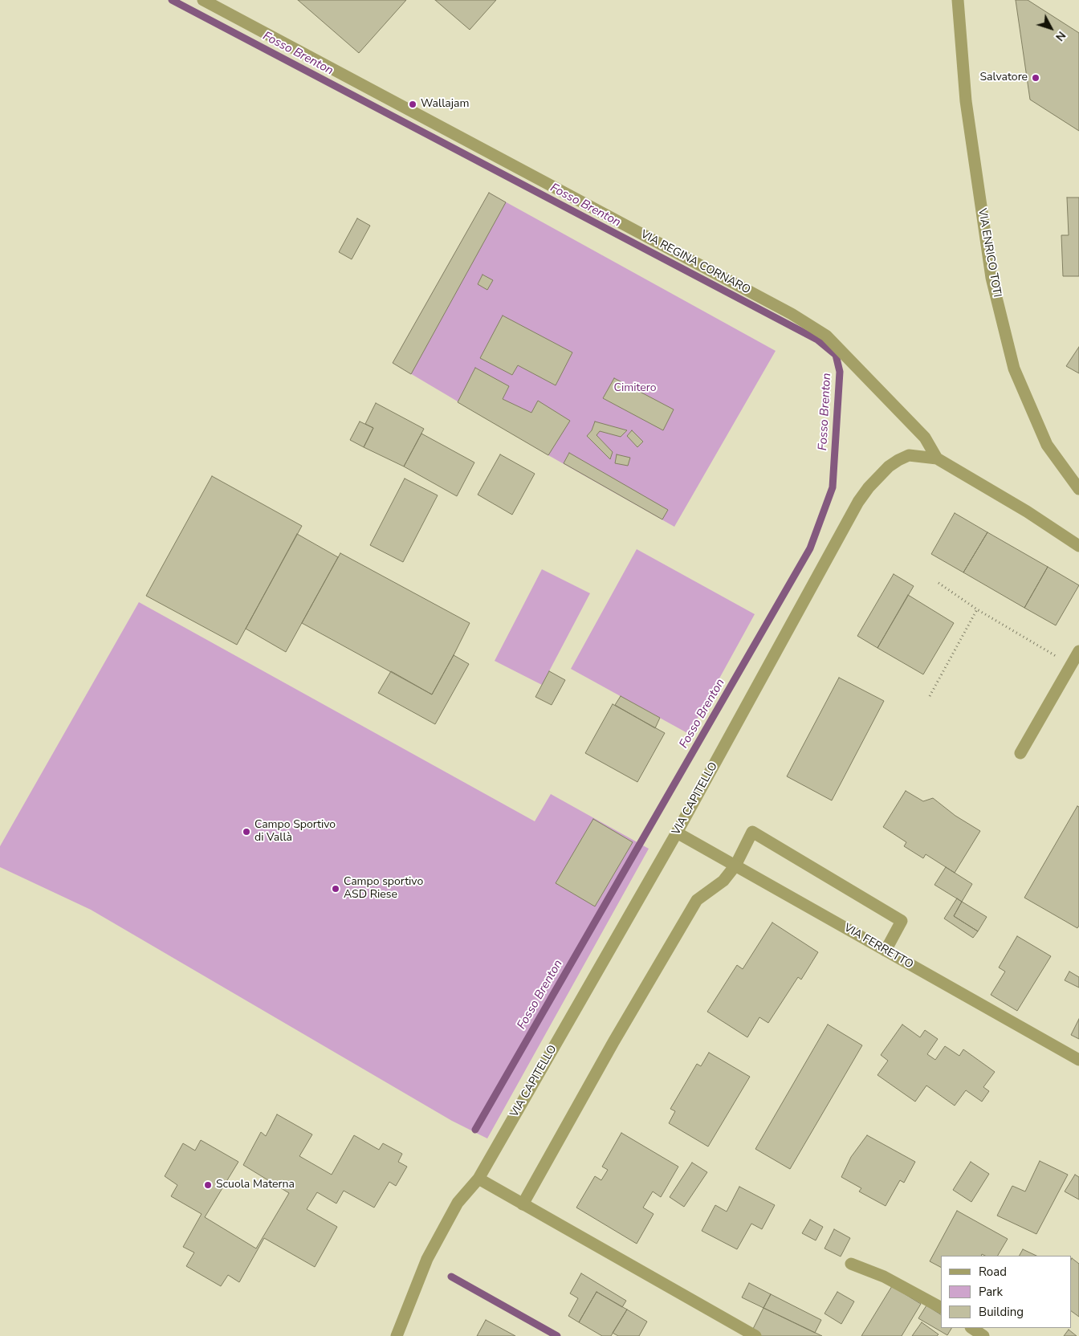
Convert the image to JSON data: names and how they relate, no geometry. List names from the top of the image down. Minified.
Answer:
{"streets":{"street":["VIA ENRICO TOTI","VIA REGINA CORNARO","VIA CAPITELLO","VIA FERRETTO"]},"crossings":[["VIA REGINA CORNARO","VIA CAPITELLO"],["VIA CAPITELLO","VIA FERRETTO"]],"water":["Fosso Brenton"],"parks":["Cimitero"],"places":["Salvatore","Wallajam","Campo Sportivo di Vallà","Campo sportivo ASD Riese","Scuola Materna"],"legend":["Road","Park","Building"],"north":"bottom right"}
